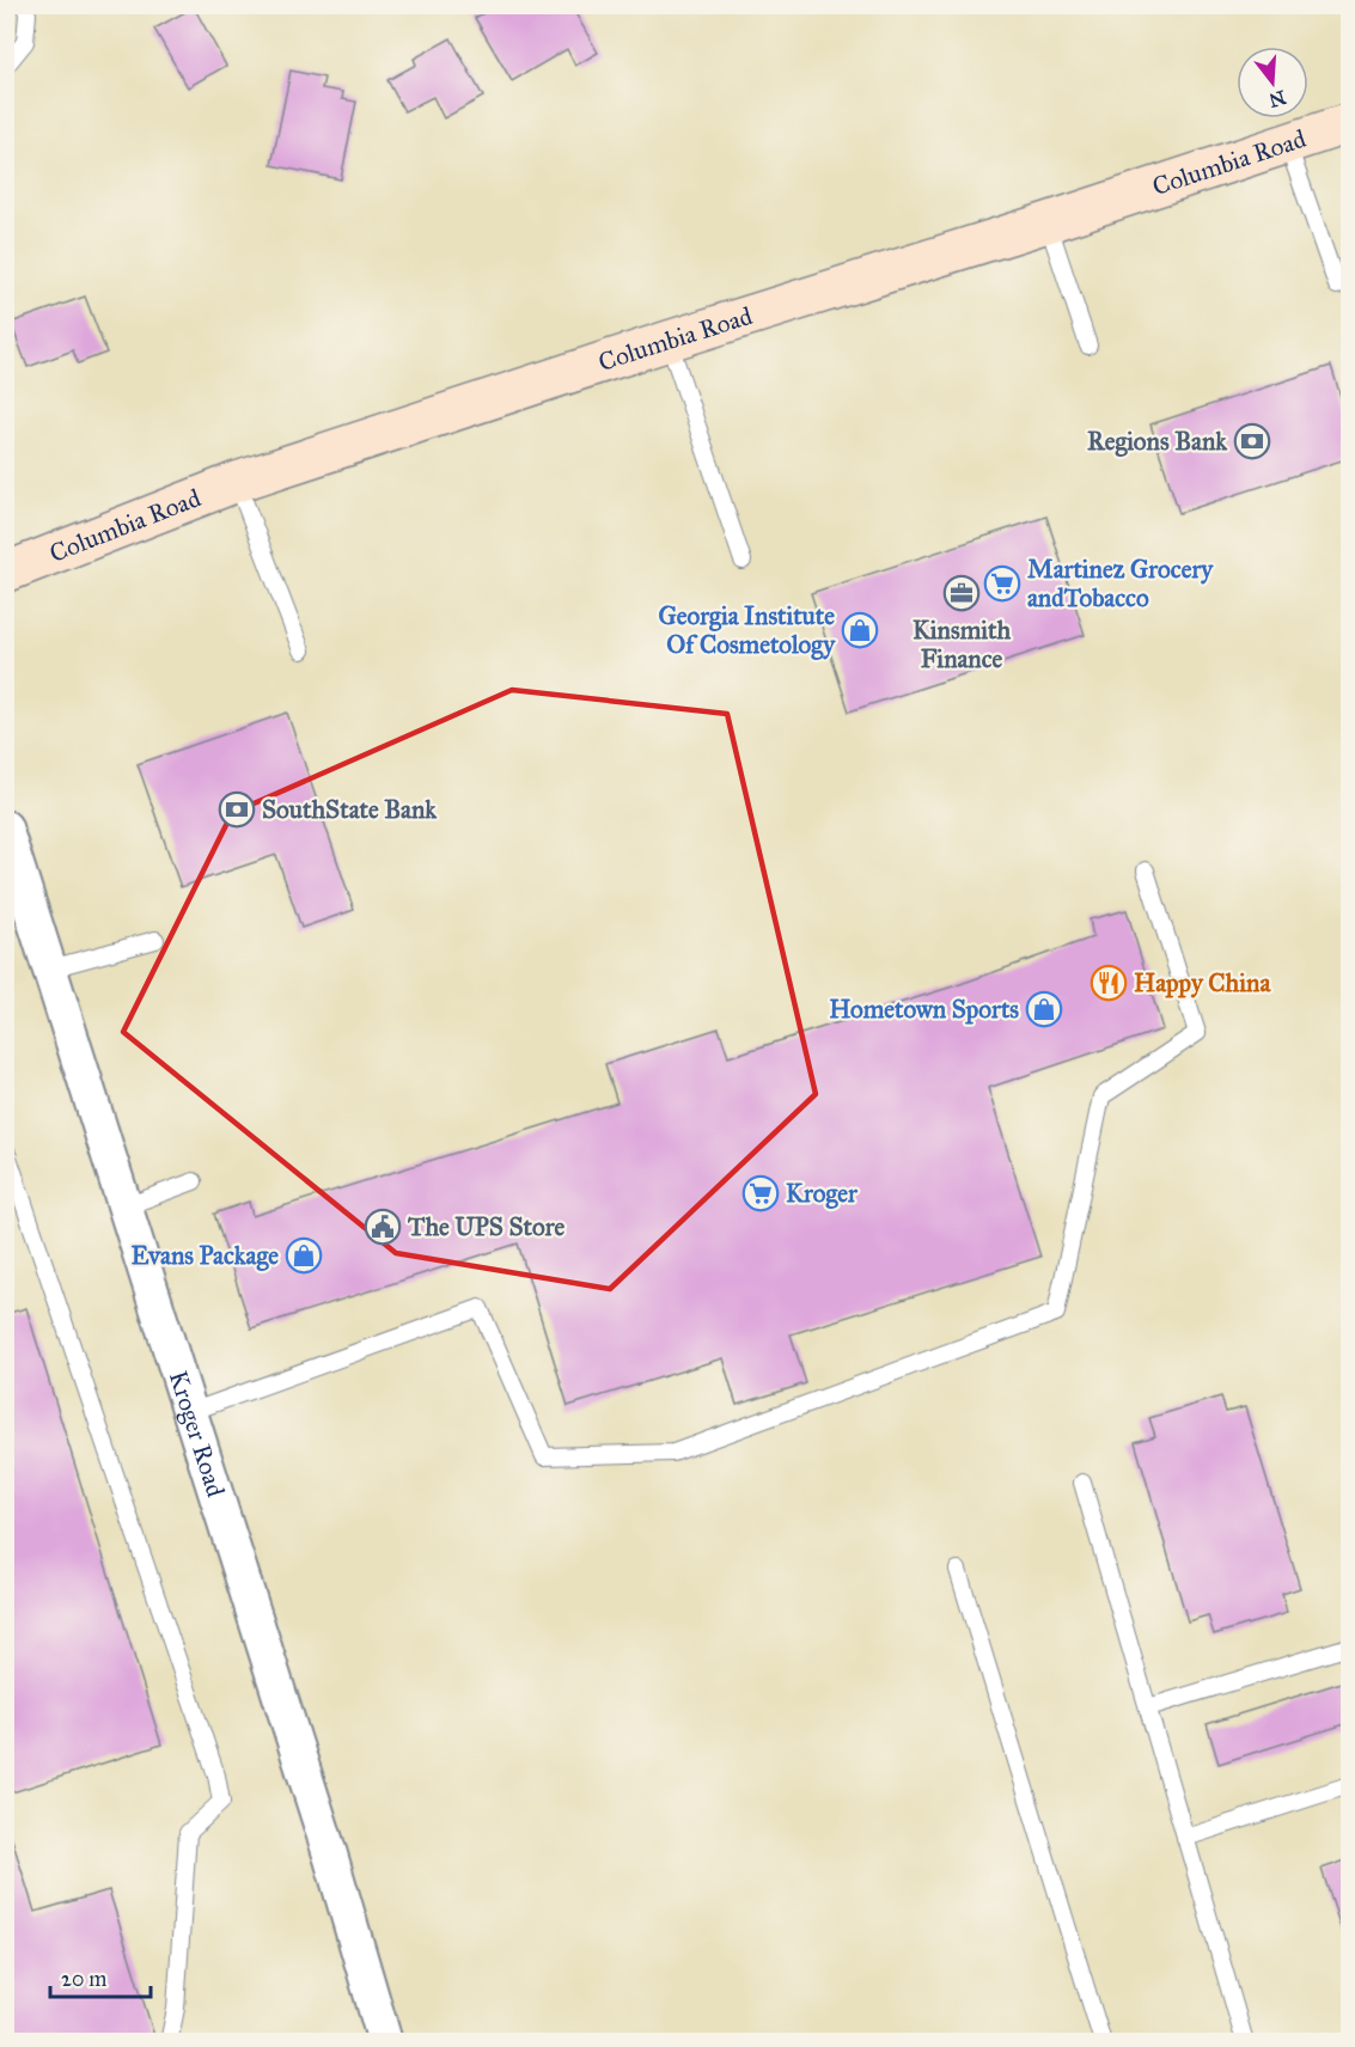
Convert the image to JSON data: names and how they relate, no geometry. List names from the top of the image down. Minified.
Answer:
{"streets":{"main road":["Columbia Road"],"street":["Kroger Road"]},"places":{"bank":["Regions Bank","SouthState Bank"],"supermarket":["Martinez Grocery andTobacco","Kroger"],"office":["Kinsmith Finance"],"shop":["Georgia Institute Of Cosmetology","Hometown Sports","Evans Package"],"restaurant":["Happy China"],"public building":["The UPS Store"]},"scale_bar":"20 m","north":"bottom"}
